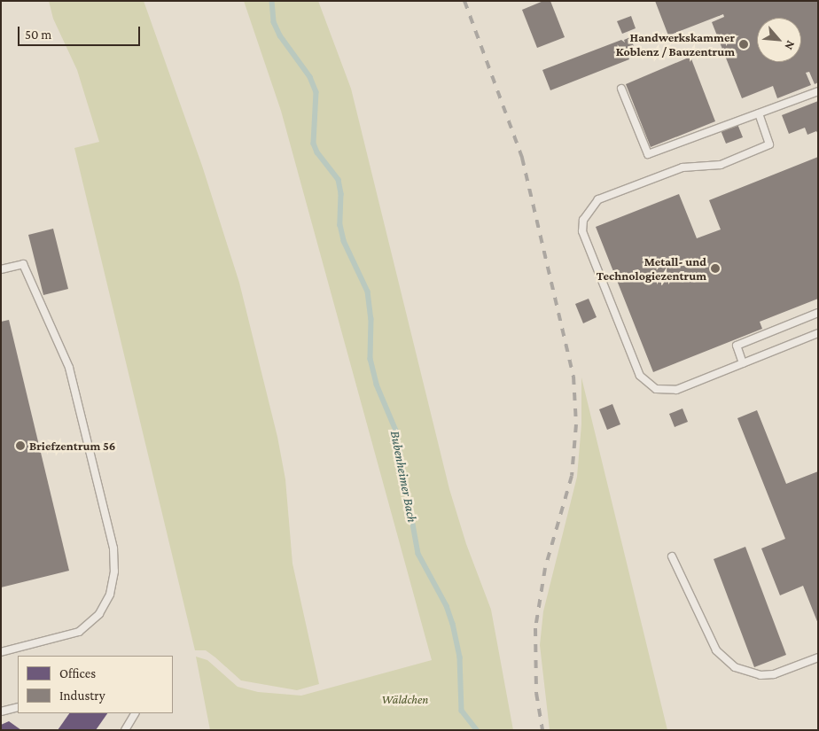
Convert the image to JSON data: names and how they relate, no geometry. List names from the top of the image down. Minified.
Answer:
{"water":["Bubenheimer Bach"],"parks":["Wäldchen"],"places":["Handwerkskammer Koblenz / Bauzentrum","Metall- und Technologiezentrum","Briefzentrum 56"],"legend":["Offices","Industry"],"scale_bar":"50 m","north":"bottom right"}
